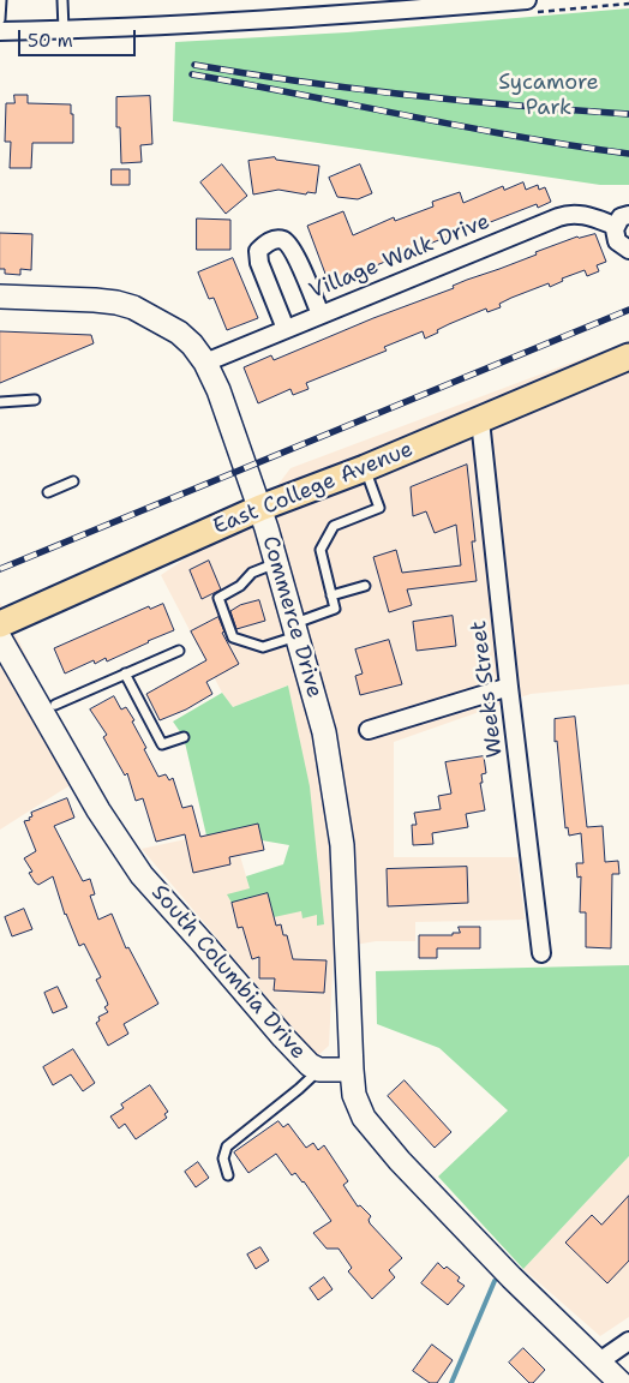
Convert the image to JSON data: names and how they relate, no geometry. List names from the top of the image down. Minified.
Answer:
{"streets":{"main road":["East College Avenue","Commerce Drive","South Columbia Drive"],"street":["Village Walk Drive","Weeks Street"]},"crossings":[["Village Walk Drive","Commerce Drive"],["East College Avenue","Commerce Drive"],["East College Avenue","Weeks Street"],["Commerce Drive","South Columbia Drive"]],"parks":["Sycamore Park"],"scale_bar":"50 m"}
